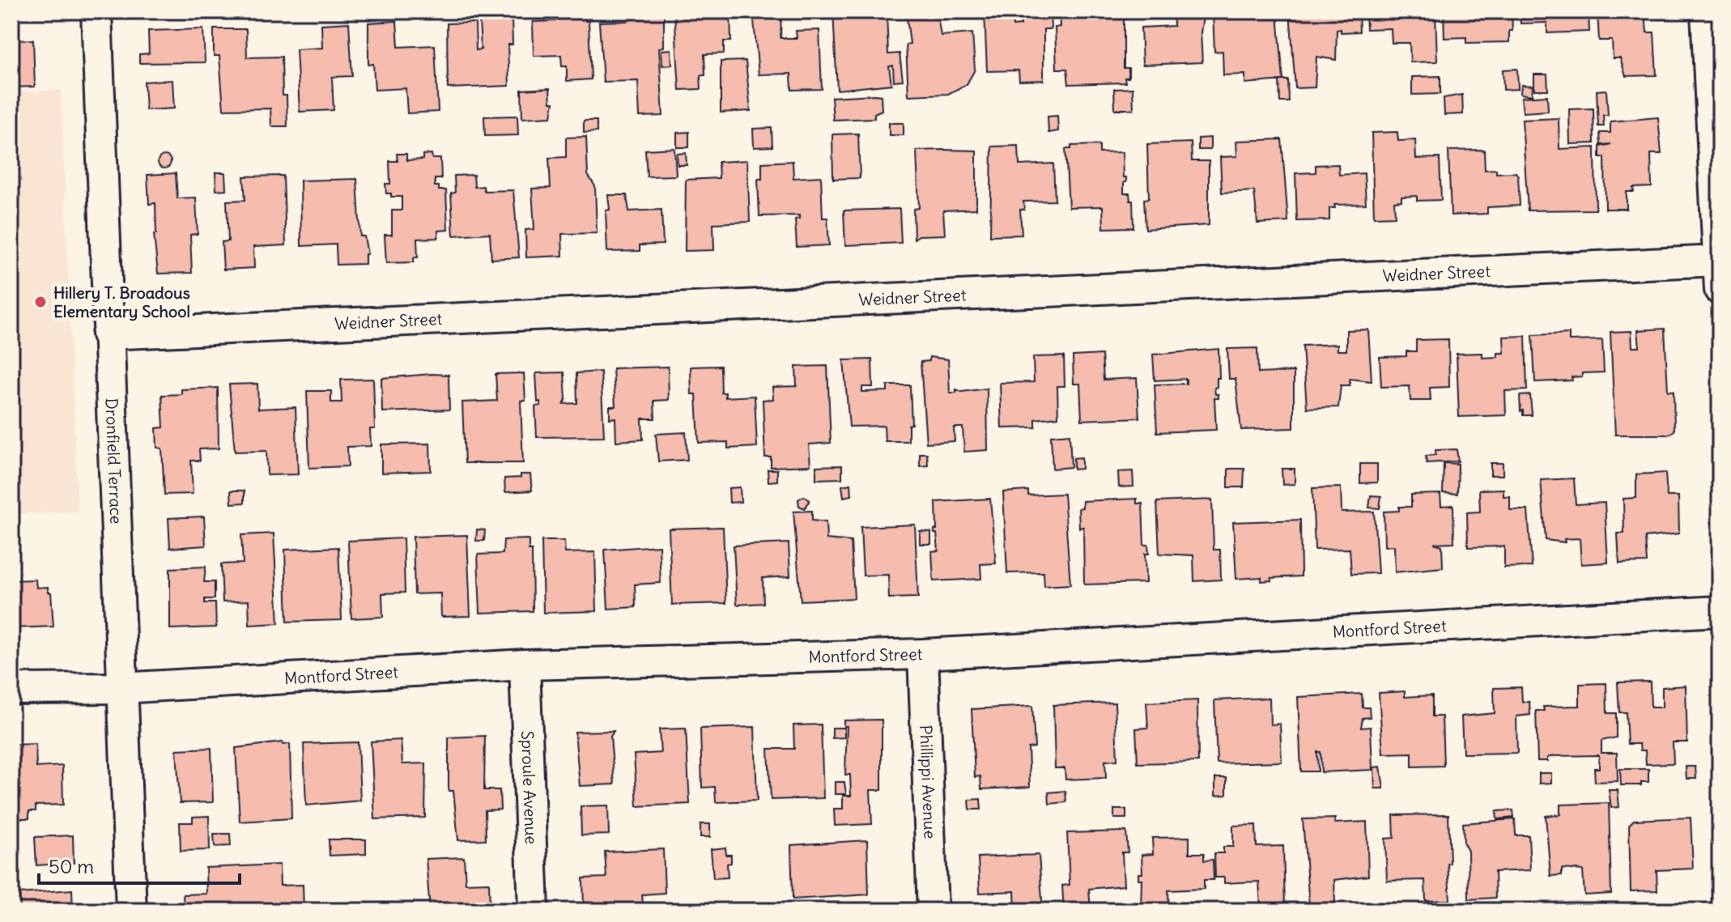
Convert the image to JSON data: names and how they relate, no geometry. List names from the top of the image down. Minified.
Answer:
{"streets":{"street":["Weidner Street","Dronfield Terrace","Montford Street","Phillippi Avenue","Sproule Avenue"]},"crossings":[["Weidner Street","Dronfield Terrace"],["Dronfield Terrace","Montford Street"],["Montford Street","Phillippi Avenue"],["Montford Street","Sproule Avenue"]],"places":["Hillery T. Broadous Elementary School"],"scale_bar":"50 m"}
